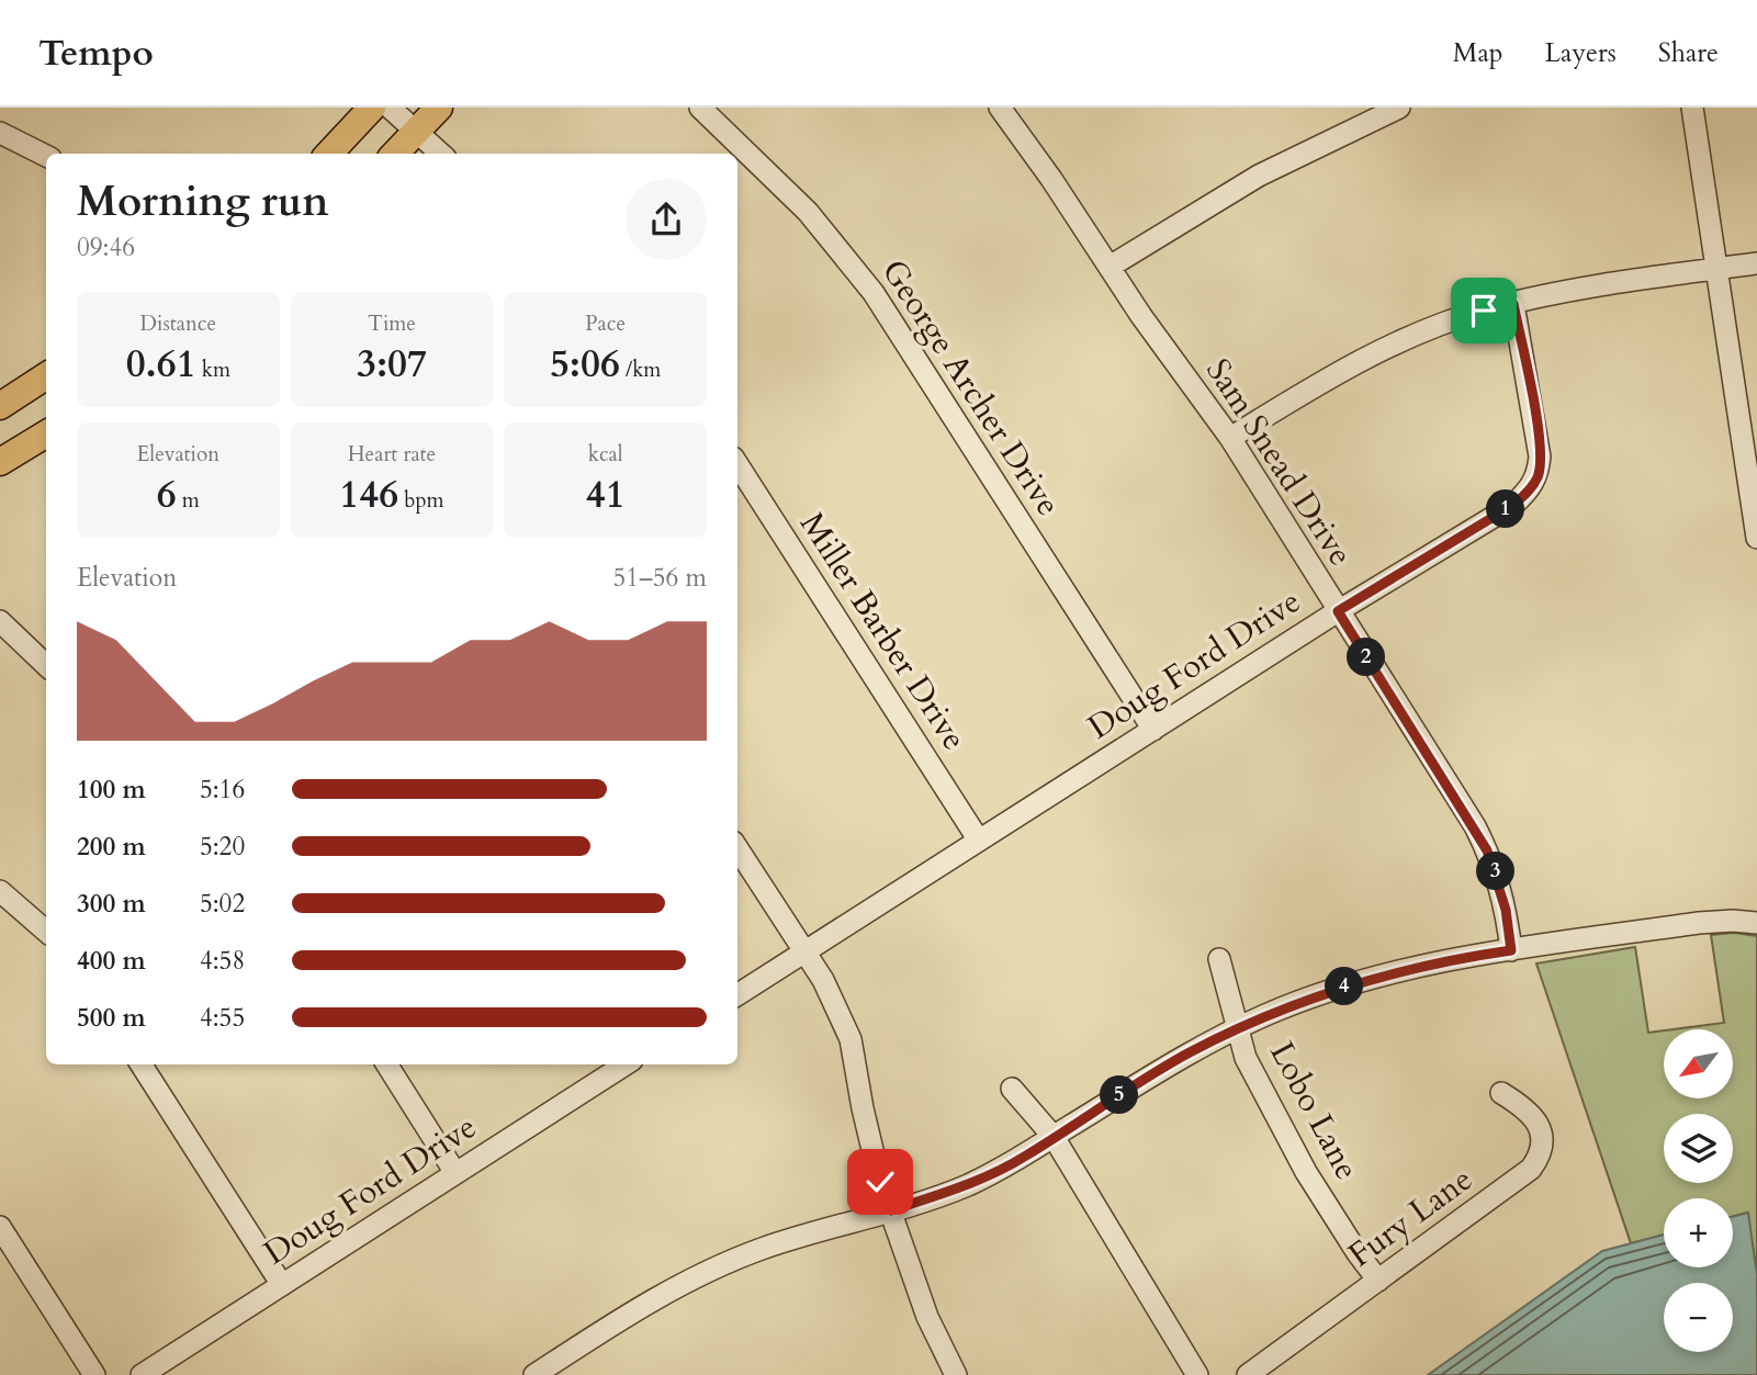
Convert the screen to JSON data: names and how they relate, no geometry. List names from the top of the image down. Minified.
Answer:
{"streets":{"street":["George Archer Drive","Sam Snead Drive","Miller Barber Drive","Doug Ford Drive","Lobo Lane","Fury Lane"]},"crossings":[["George Archer Drive","Doug Ford Drive"],["Sam Snead Drive","Doug Ford Drive"],["Miller Barber Drive","Doug Ford Drive"],["Lobo Lane","Fury Lane"]],"north":"bottom left","page":{"header":"Tempo","nav":["Map","Layers","Share"],"heading":["Morning run","09:46"],"stats":[["Distance","0.61 km"],["Time","3:07"],["Pace","5:06 /km"],["Elevation","6 m"],["Heart rate","146 bpm"],["kcal","41"]],"pins":["1","2","3","4","5"],"chart":["Elevation","51–56 m"],"list":[{"name":"100 m","note":"5:16"},{"name":"200 m","note":"5:20"},{"name":"300 m","note":"5:02"},{"name":"400 m","note":"4:58"},{"name":"500 m","note":"4:55"}],"map_buttons":["+","−"]}}
